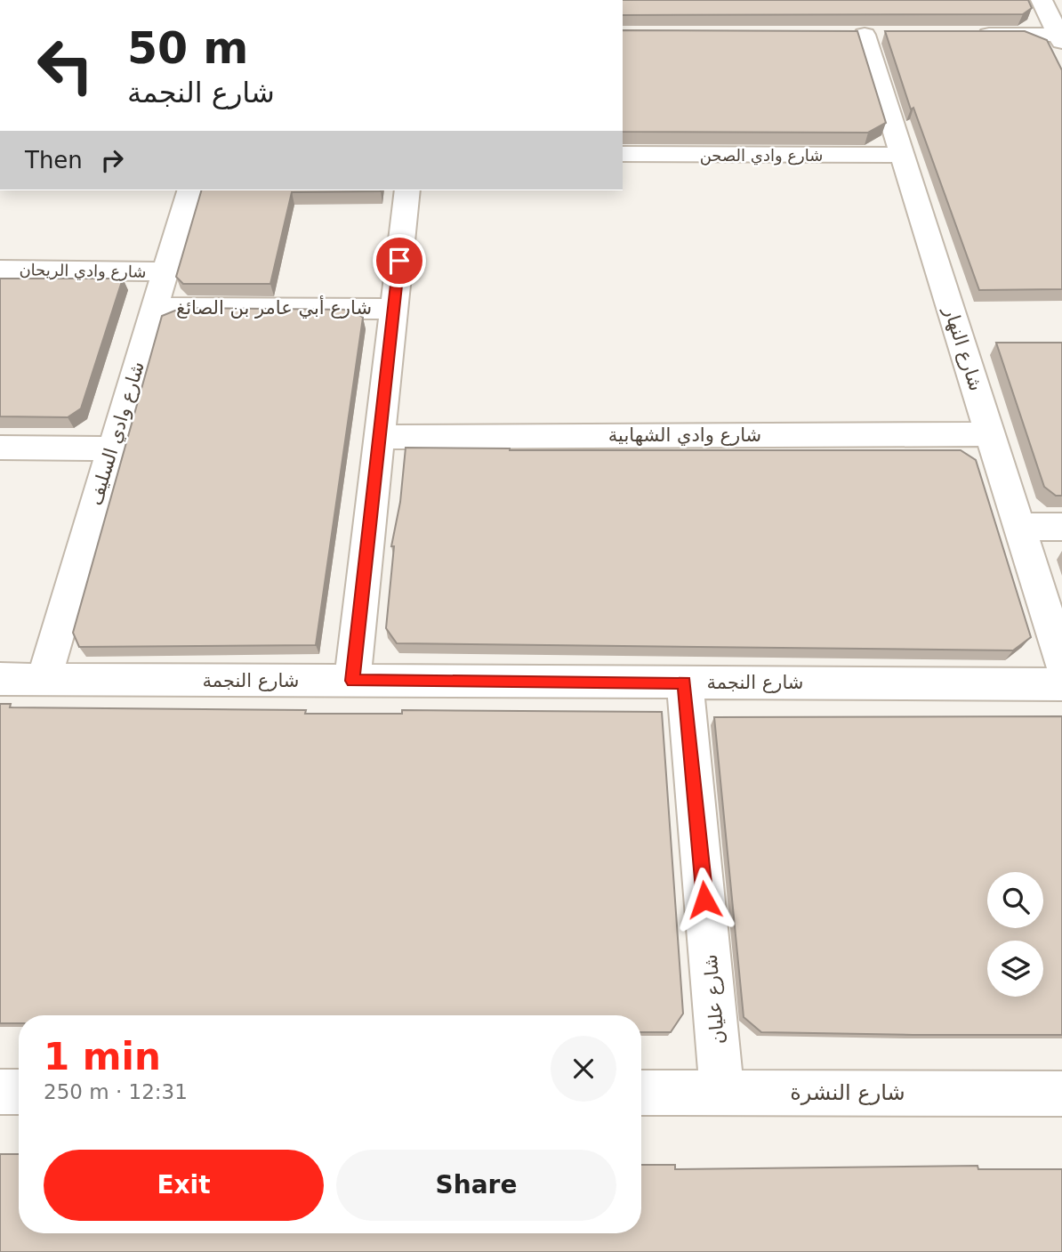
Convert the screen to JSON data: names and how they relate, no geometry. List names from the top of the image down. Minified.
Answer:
{"streets":{"street":["شارع وادي الصحن","شارع وادي الريحان","شارع أبي عامر بن الصائغ","شارع النهار","شارع وادي السليف","شارع وادي الشهابية","شارع النجمة","شارع عليان","شارع النشرة"]},"crossings":[["شارع وادي الصحن","شارع النهار"],["شارع وادي الريحان","شارع وادي السليف"],["شارع أبي عامر بن الصائغ","شارع وادي السليف"],["شارع النهار","شارع وادي الشهابية"],["شارع وادي السليف","شارع النجمة"],["شارع النجمة","شارع عليان"],["شارع عليان","شارع النشرة"]],"page":{"turn":["50 m","شارع النجمة"],"then":"Then","heading":["1 min","250 m · 12:31"],"buttons":["Exit","Share"]}}
